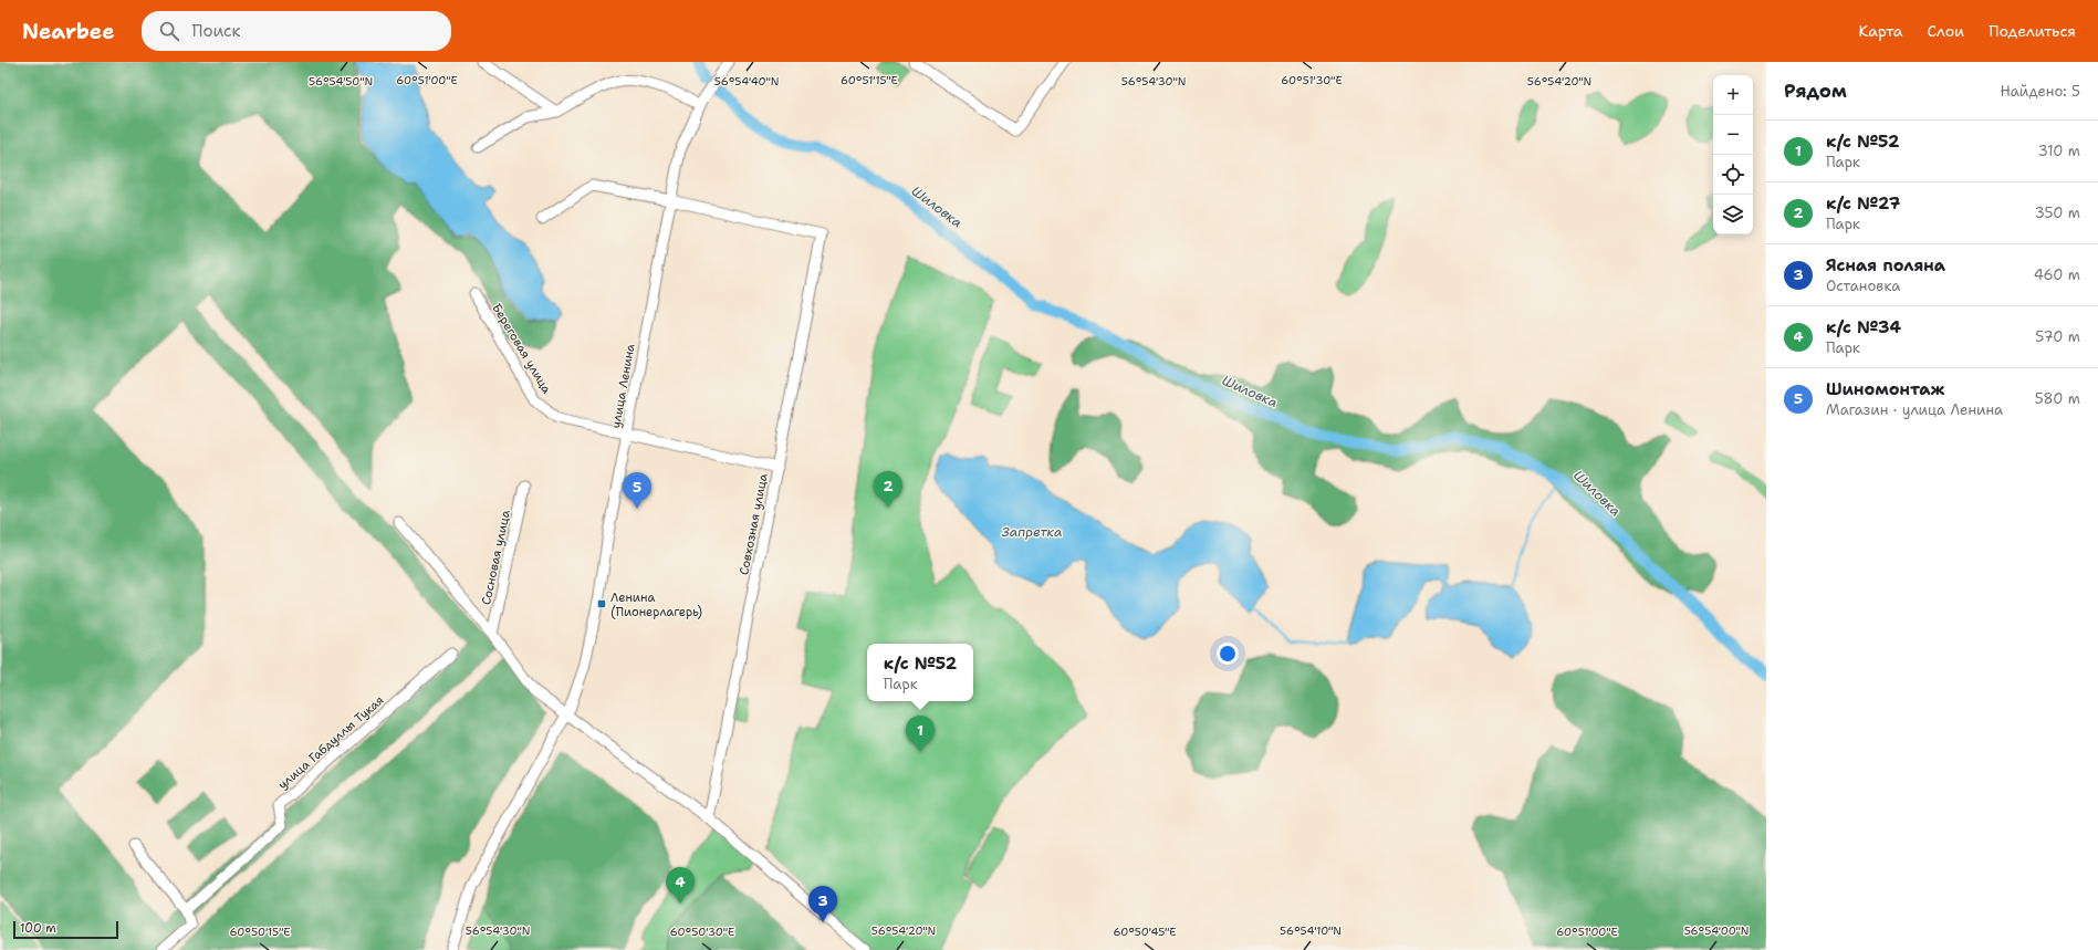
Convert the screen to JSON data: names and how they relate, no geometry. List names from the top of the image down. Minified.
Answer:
{"streets":{"street":["Береговая улица","улица Ленина","Совхозная улица","Сосновая улица","улица Габдуллы Тукая"]},"crossings":[["Береговая улица","улица Ленина"],["Береговая улица","Совхозная улица"],["улица Ленина","Совхозная улица"]],"water":["Шиловка","Запретка"],"places":{"transit":["Ленина (Пионерлагерь)"]},"scale_bar":"100 m","page":{"header":"Nearbee","search":"Поиск","nav":["Карта","Слои","Поделиться"],"heading":["Рядом","Найдено: 5"],"map_buttons":["+","−"],"list":[{"mark":"1","name":"к/с №52","note":"Парк","value":"310 m"},{"mark":"2","name":"к/с №27","note":"Парк","value":"350 m"},{"mark":"3","name":"Ясная поляна","note":"Остановка","value":"460 m"},{"mark":"4","name":"к/с №34","note":"Парк","value":"570 m"},{"mark":"5","name":"Шиномонтаж","note":"Магазин · улица Ленина","value":"580 m"}],"pins":["2","5","1","4","3"],"popup":["к/с №52","Парк"],"scale":"100 m"},"coordinates":["60°51'00\"E","60°51'15\"E","60°51'30\"E","56°54'50\"N","56°54'40\"N","56°54'30\"N","56°54'20\"N","56°54'10\"N","56°54'00\"N","60°50'15\"E","60°50'30\"E","60°50'45\"E"]}
